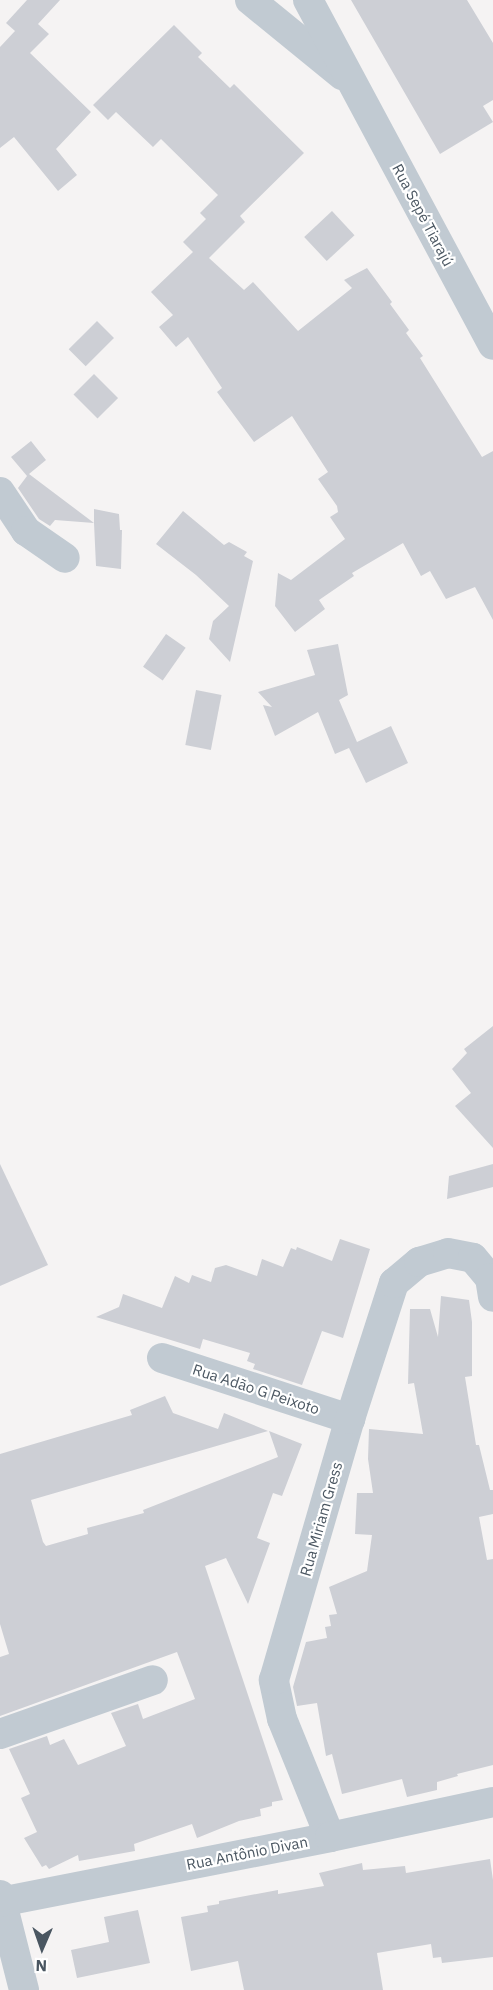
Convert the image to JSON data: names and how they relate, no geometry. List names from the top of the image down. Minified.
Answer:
{"streets":{"street":["Rua Sepé Tiarajú","Rua Adão G Peixoto","Rua Miriam Gress","Rua Antônio Divan"]},"crossings":[["Rua Adão G Peixoto","Rua Miriam Gress"],["Rua Miriam Gress","Rua Antônio Divan"]],"north":"bottom"}
